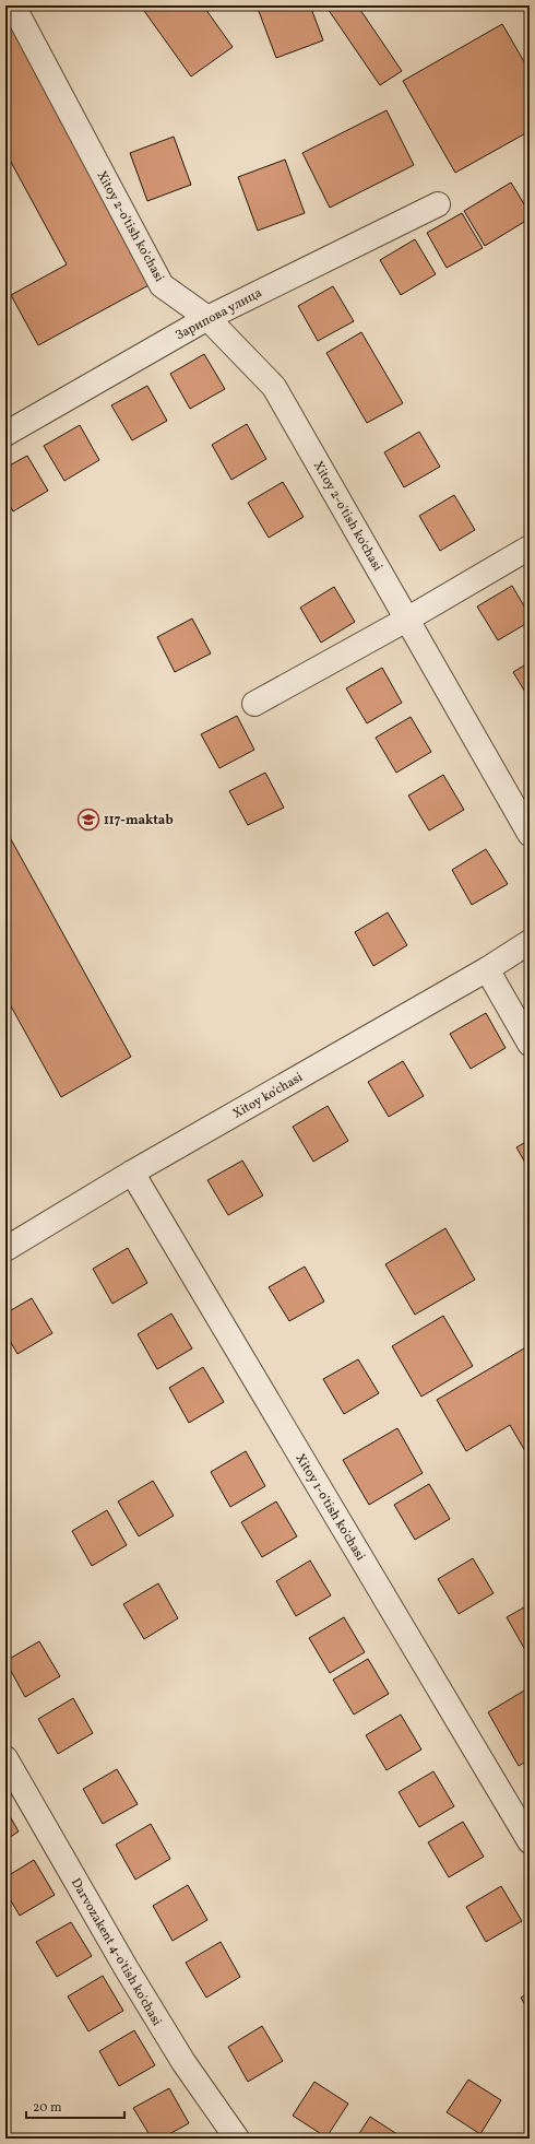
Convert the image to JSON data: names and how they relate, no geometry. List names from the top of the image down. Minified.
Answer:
{"streets":{"street":["Xitoy 2-o'tish ko'chasi","Зарипова улица","Xitoy ko'chasi","Xitoy 1-o'tish ko'chasi","Darvozakent 4-o'tish ko'chasi"]},"crossings":[["Xitoy 2-o'tish ko'chasi","Зарипова улица"],["Xitoy ko'chasi","Xitoy 1-o'tish ko'chasi"]],"places":{"school or university":["117-maktab"]},"scale_bar":"20 m"}
